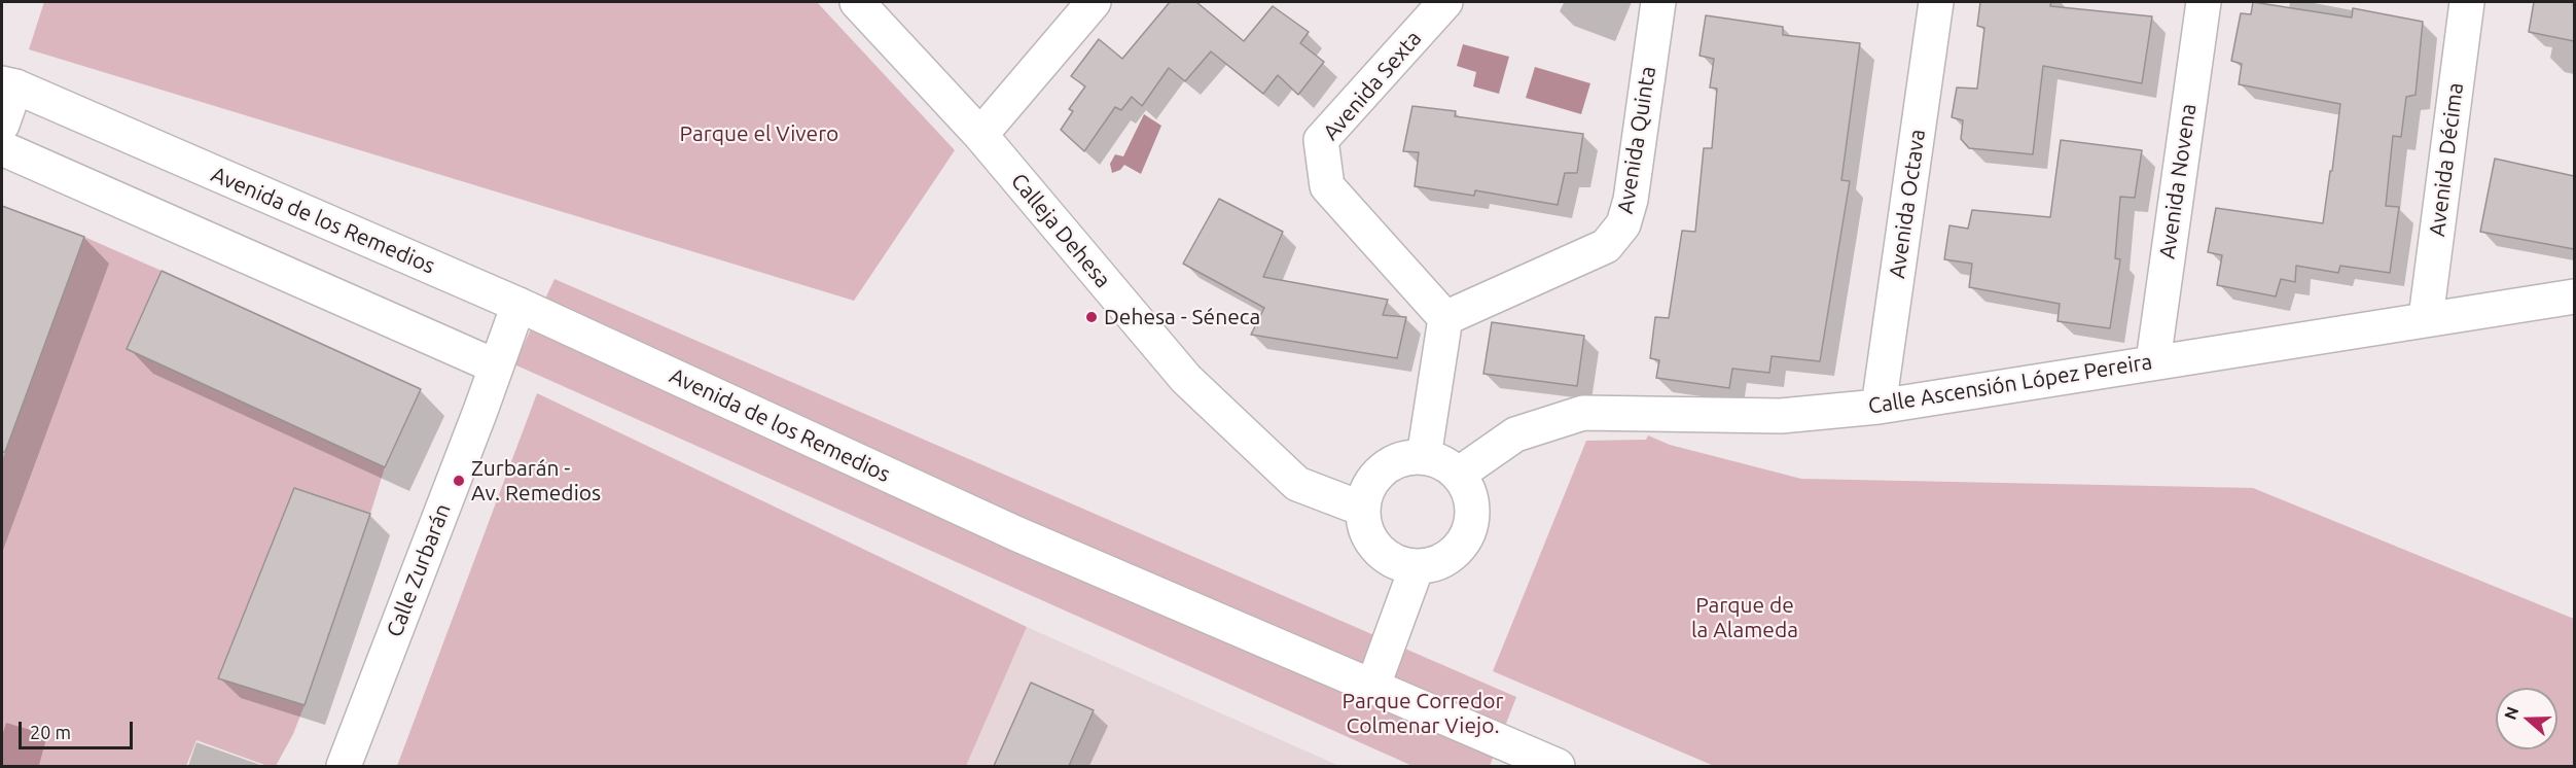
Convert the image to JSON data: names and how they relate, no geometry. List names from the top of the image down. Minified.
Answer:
{"streets":{"street":["Avenida Sexta","Avenida Quinta","Avenida Décima","Avenida Novena","Avenida Octava","Avenida de los Remedios","Calleja Dehesa","Calle Ascensión López Pereira","Calle Zurbarán"]},"crossings":[["Avenida Sexta","Avenida Quinta"],["Avenida Décima","Calle Ascensión López Pereira"],["Avenida Novena","Calle Ascensión López Pereira"],["Avenida Octava","Calle Ascensión López Pereira"],["Avenida de los Remedios","Calle Zurbarán"],["Calleja Dehesa","Calle Ascensión López Pereira"]],"parks":["Parque el Vivero","Parque de la Alameda","Parque Corredor Colmenar Viejo."],"places":["Dehesa - Séneca","Zurbarán - Av. Remedios"],"scale_bar":"20 m","north":"left"}
